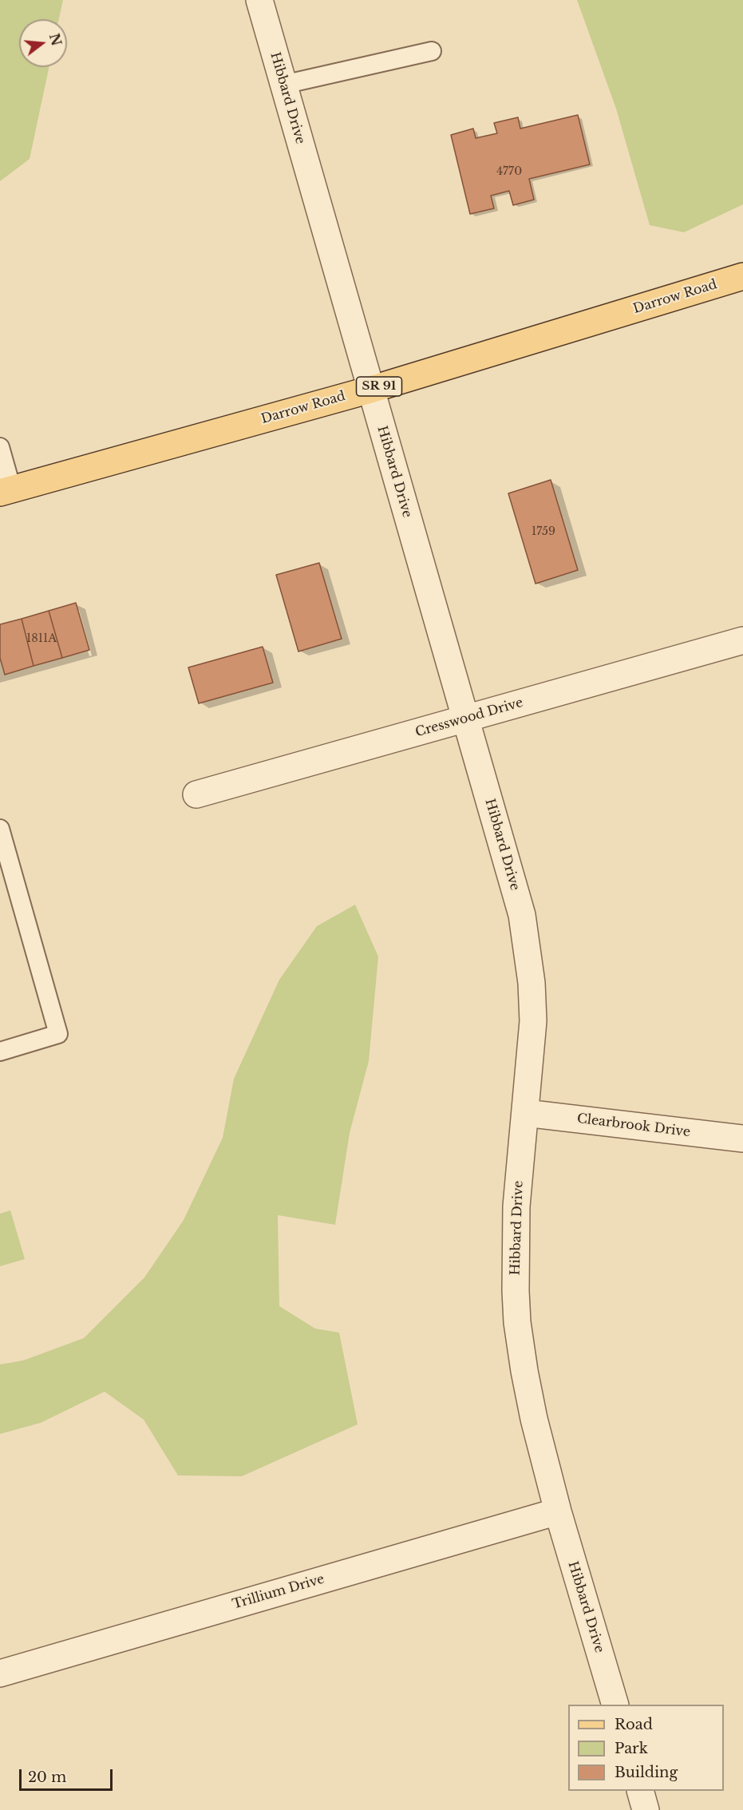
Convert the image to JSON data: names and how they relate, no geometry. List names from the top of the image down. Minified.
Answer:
{"streets":{"main road":["Darrow Road","SR 91"],"street":["Hibbard Drive","Cresswood Drive","Clearbrook Drive","Trillium Drive"]},"crossings":[["Hibbard Drive","Darrow Road"],["Hibbard Drive","Cresswood Drive"],["Hibbard Drive","Clearbrook Drive"],["Hibbard Drive","Trillium Drive"]],"house_numbers":["4770","1759","1811A"],"legend":["Road","Park","Building"],"scale_bar":"20 m","north":"right"}
